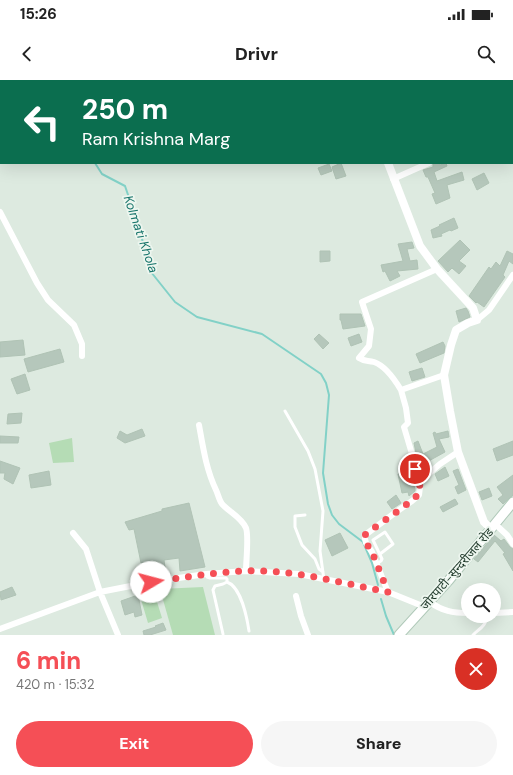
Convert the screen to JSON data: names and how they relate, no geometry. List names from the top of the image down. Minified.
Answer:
{"streets":{"main road":["जोरपाटी-सुन्दरीजल रोड"]},"water":["Kolmati Khola"],"page":{"status":"15:26","header":"Drivr","turn":["250 m","Ram Krishna Marg"],"heading":["6 min","420 m · 15:32"],"buttons":["Exit","Share"]}}
